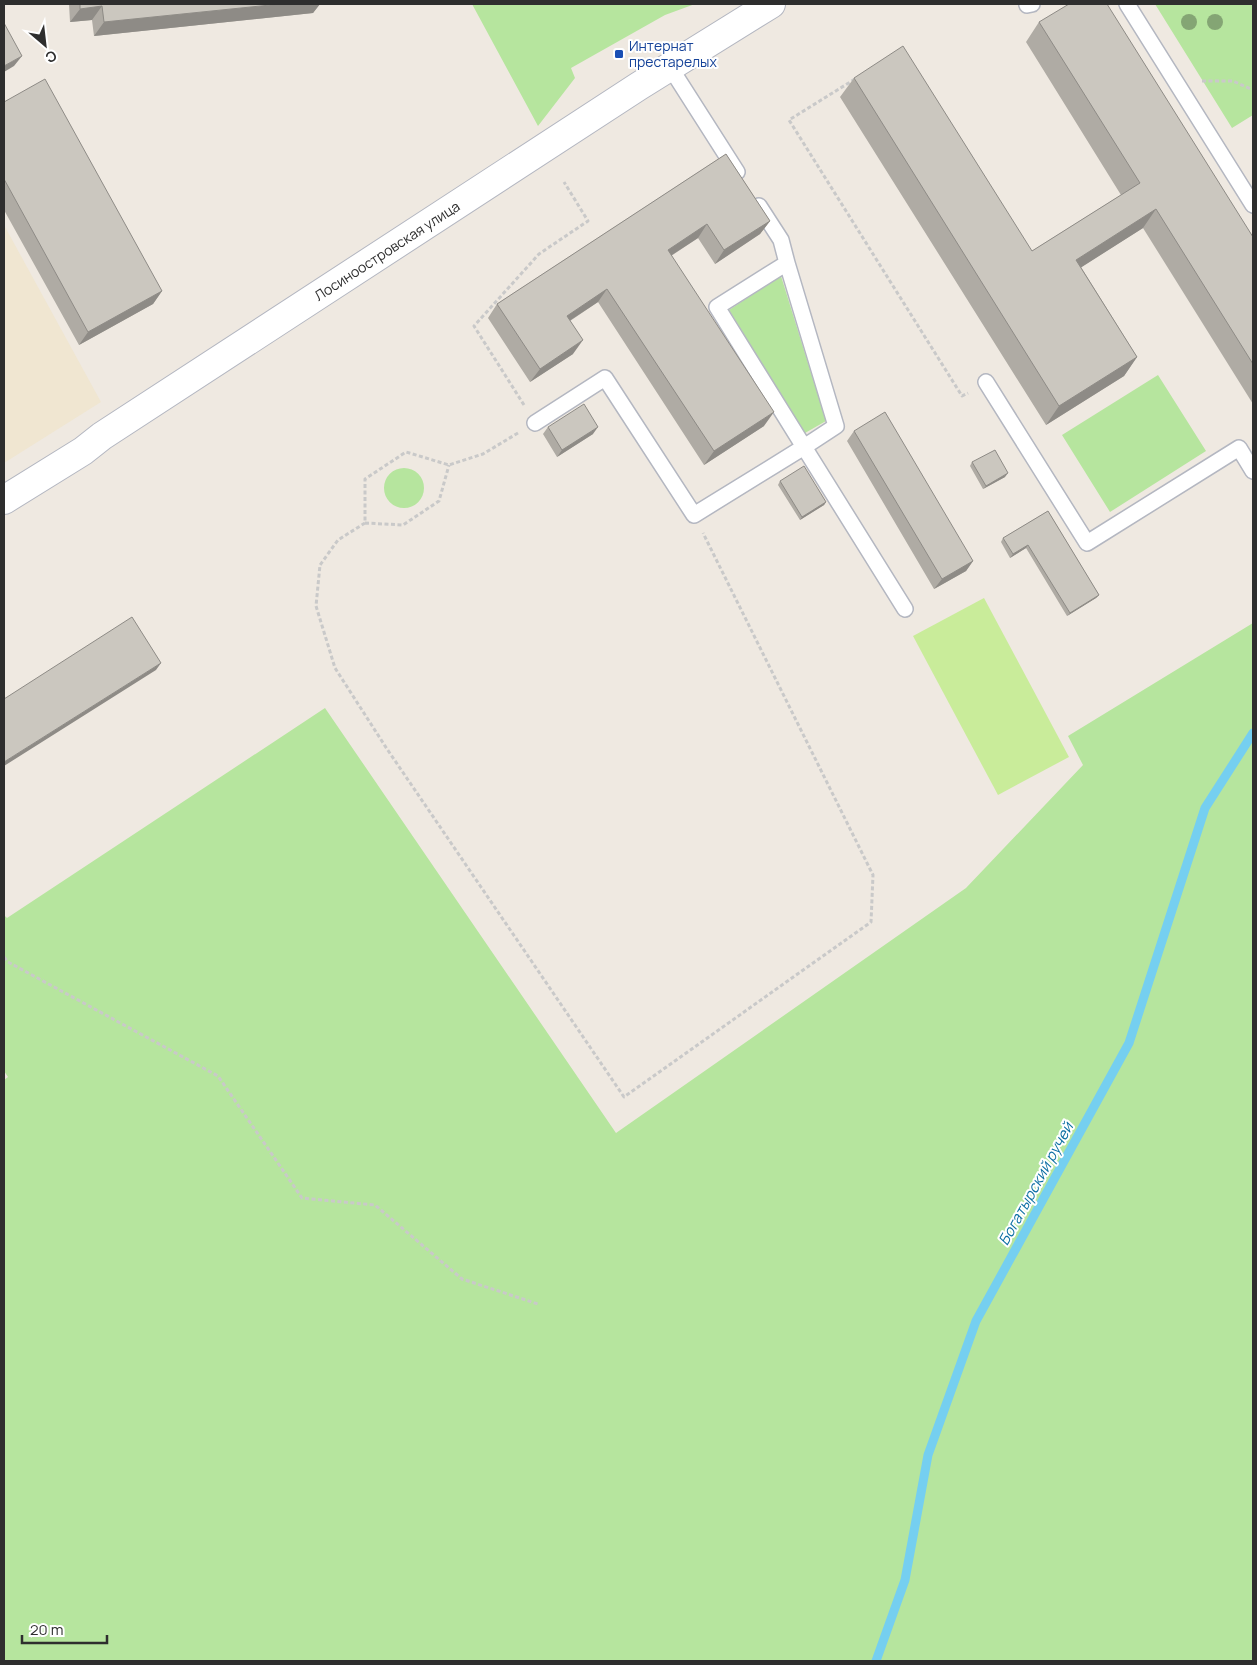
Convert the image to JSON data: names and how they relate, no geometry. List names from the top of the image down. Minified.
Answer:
{"streets":{"street":["Лосиноостровская улица"]},"water":["Богатырский ручей"],"places":{"transit":["Интернат престарелых"]},"scale_bar":"20 m","north":"bottom right"}
